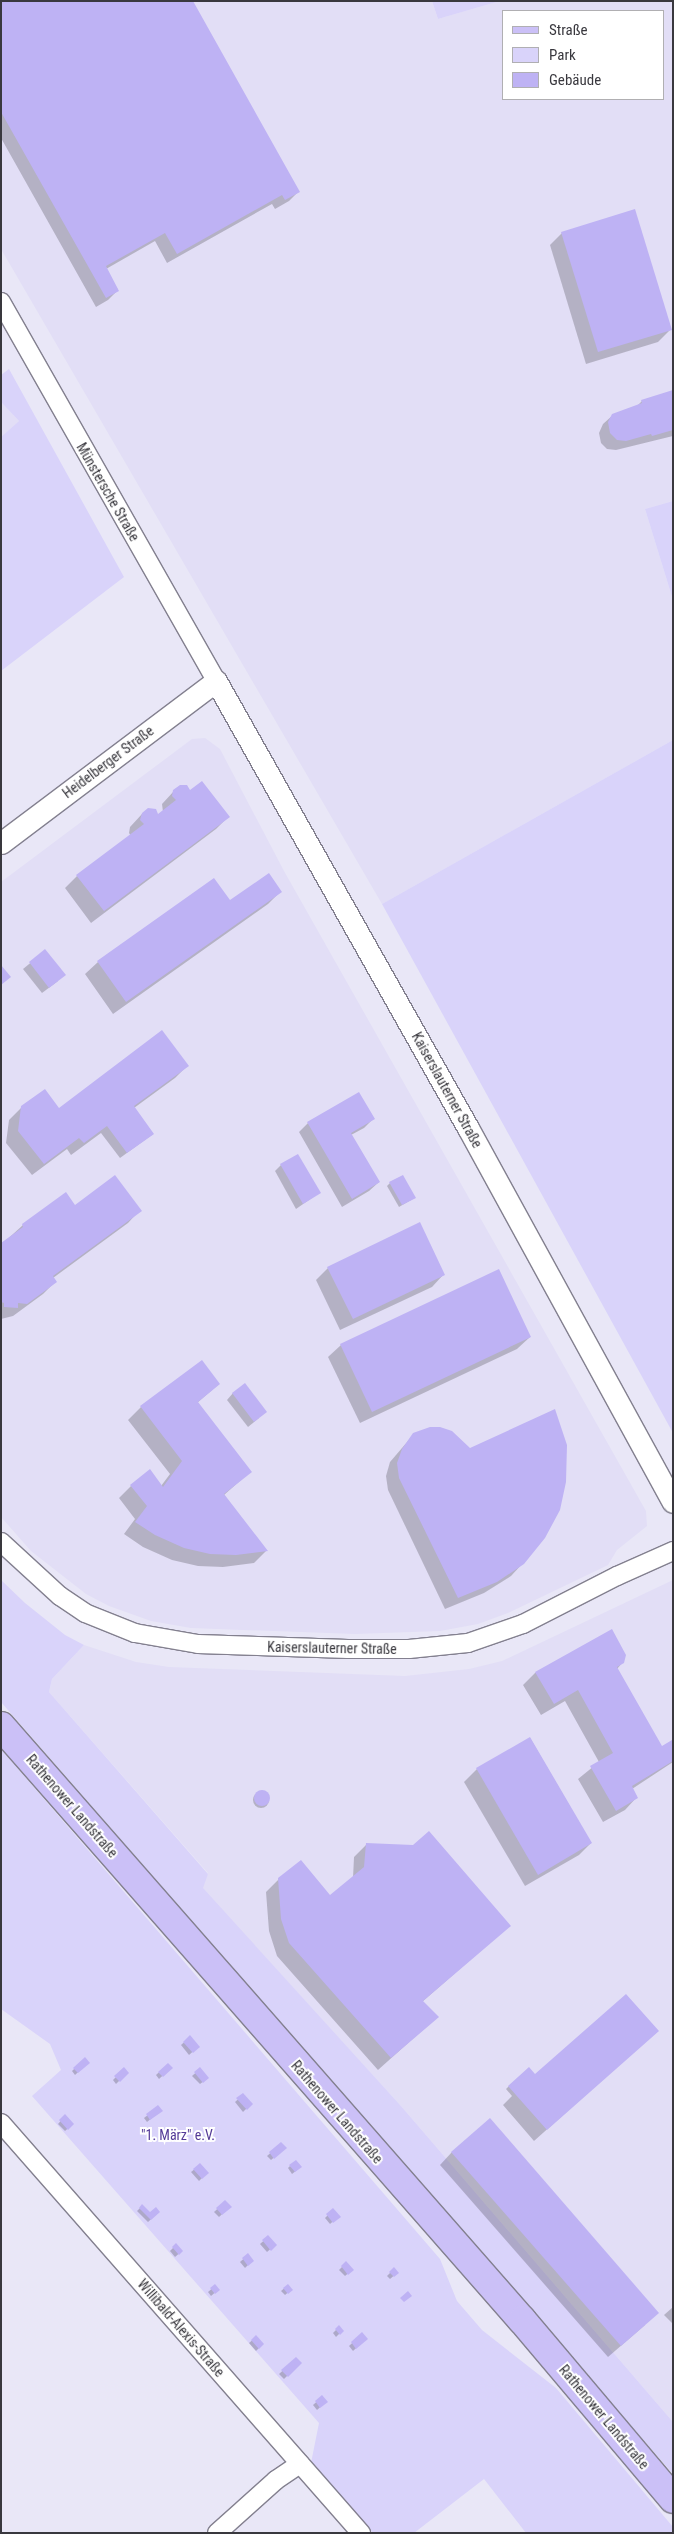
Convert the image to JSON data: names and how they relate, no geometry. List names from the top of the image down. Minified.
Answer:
{"streets":{"main road":["Rathenower Landstraße"],"street":["Münstersche Straße","Heidelberger Straße","Kaiserslauterner Straße","Willibald-Alexis-Straße"]},"crossings":[["Münstersche Straße","Heidelberger Straße"],["Münstersche Straße","Kaiserslauterner Straße"],["Heidelberger Straße","Kaiserslauterner Straße"]],"parks":["\"1. März\" e.V."],"legend":["Straße","Park","Gebäude"]}
